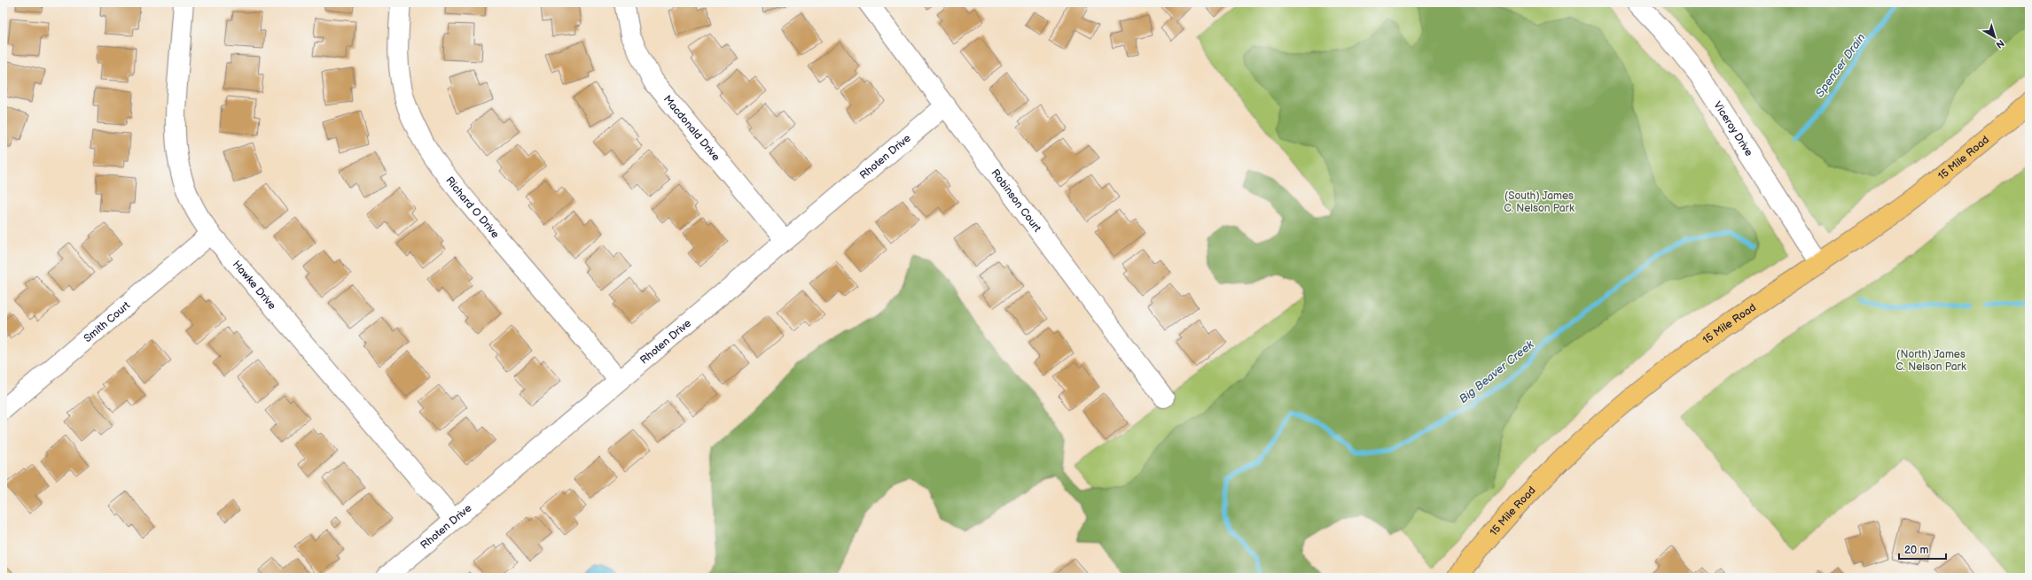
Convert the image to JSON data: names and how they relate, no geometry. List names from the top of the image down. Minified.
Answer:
{"streets":{"main road":["15 Mile Road"],"street":["Macdonald Drive","Viceroy Drive","Rhoten Drive","Robinson Court","Richard O Drive","Hawke Drive","Smith Court"]},"crossings":[["Macdonald Drive","Rhoten Drive"],["Viceroy Drive","15 Mile Road"],["Rhoten Drive","Robinson Court"],["Rhoten Drive","Richard O Drive"],["Rhoten Drive","Hawke Drive"],["Hawke Drive","Smith Court"]],"water":["Spencer Drain","Big Beaver Creek"],"parks":["(South) James C. Nelson Park","(North) James C. Nelson Park"],"scale_bar":"20 m","north":"bottom right"}
